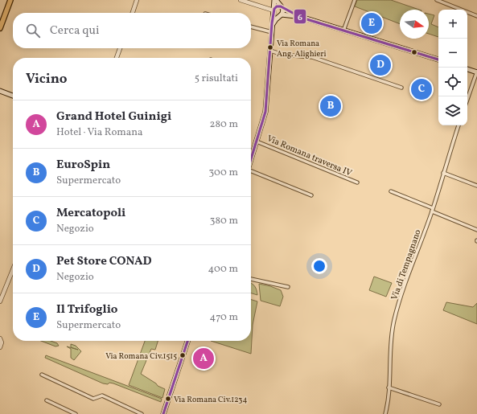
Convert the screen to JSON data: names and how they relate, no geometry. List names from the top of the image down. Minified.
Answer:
{"streets":{"street":["Via Romana traversa IV","Via di Tempagnano"]},"places":["Via Romana Ang. Alighieri","Via Romana Civ.1515","Via Romana Civ.1234"],"lines":["transit line 6"],"north":"right","page":{"map_buttons":["+","−"],"pins":["E","D","C","B","A"],"search":"Cerca qui","heading":["Vicino","5 risultati"],"list":[{"mark":"A","name":"Grand Hotel Guinigi","note":"Hotel · Via Romana","value":"280 m"},{"mark":"B","name":"EuroSpin","note":"Supermercato","value":"300 m"},{"mark":"C","name":"Mercatopoli","note":"Negozio","value":"380 m"},{"mark":"D","name":"Pet Store CONAD","note":"Negozio","value":"400 m"},{"mark":"E","name":"Il Trifoglio","note":"Supermercato","value":"470 m"}]}}
